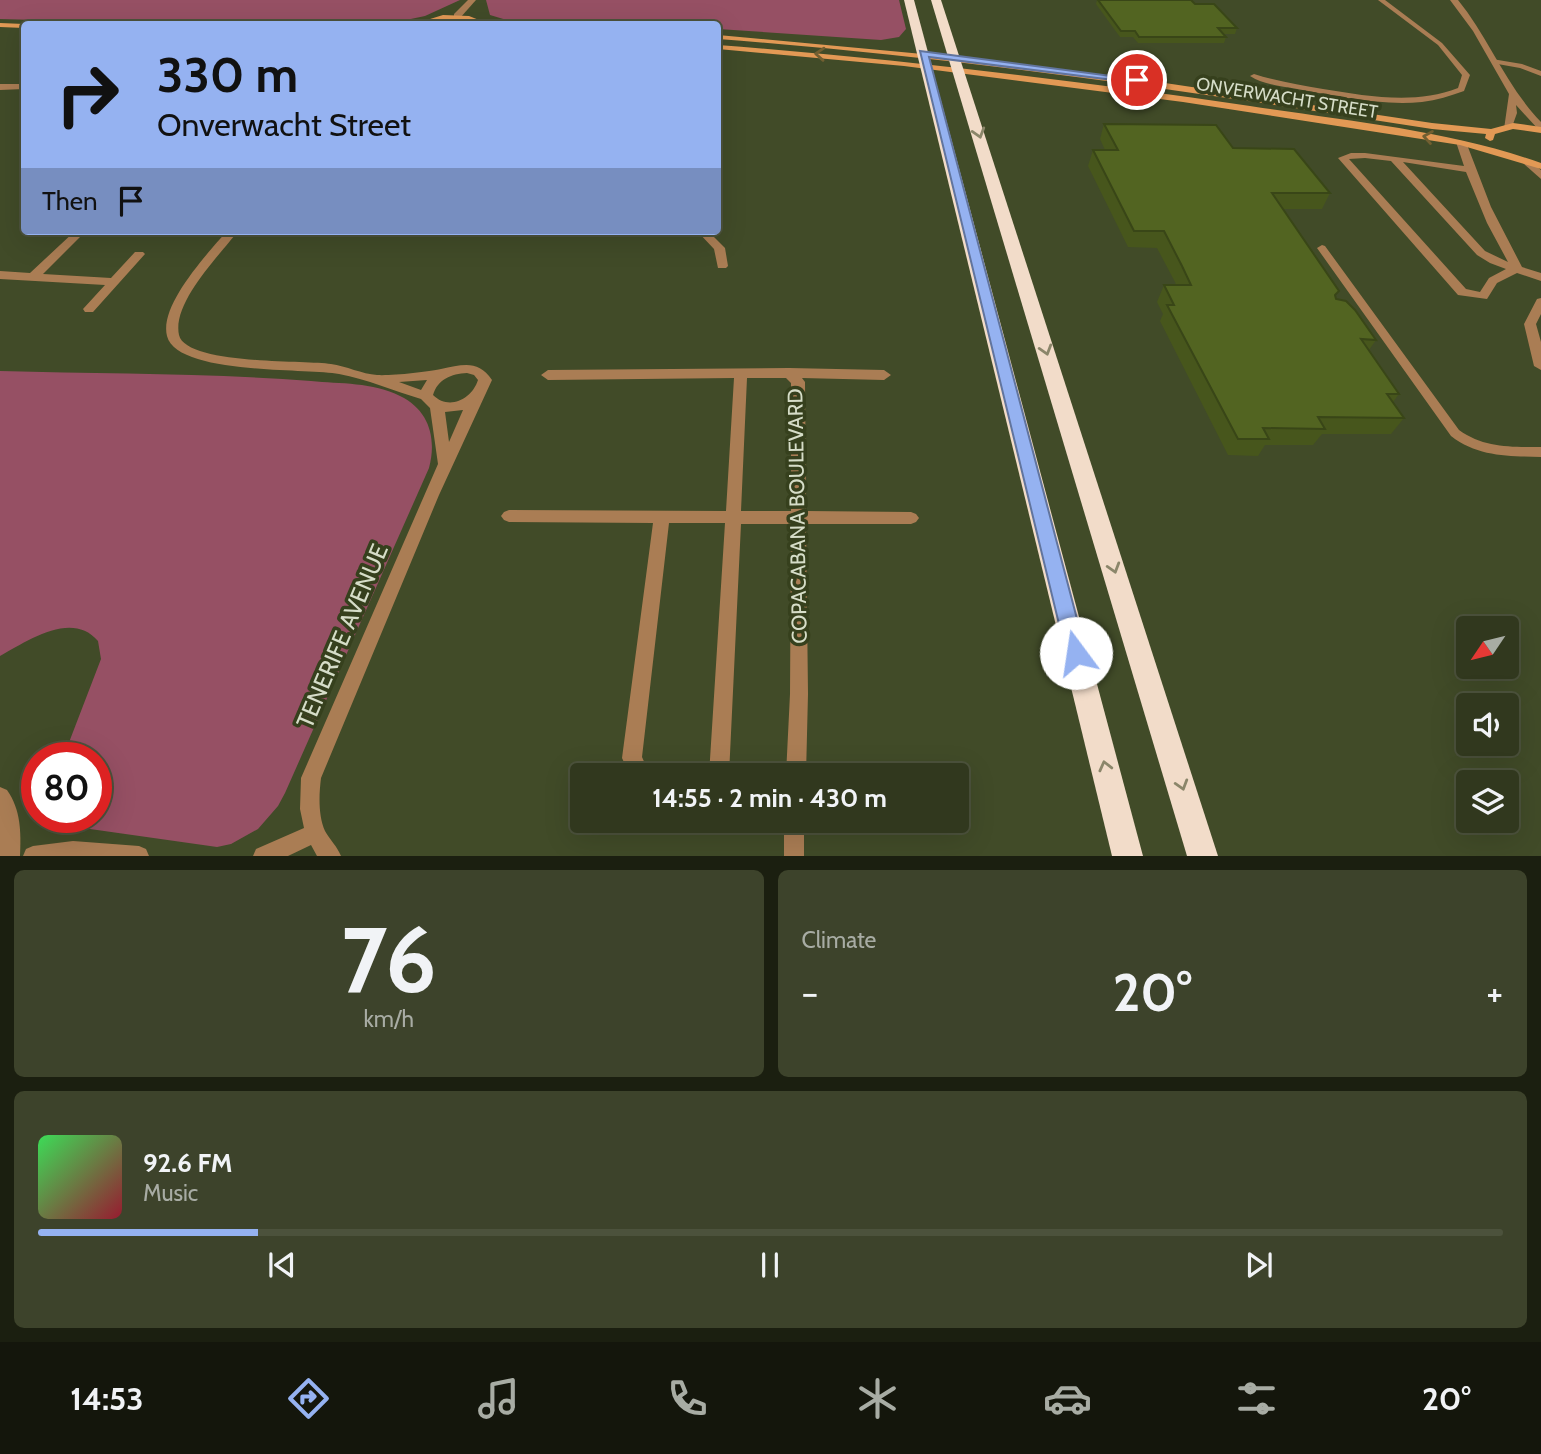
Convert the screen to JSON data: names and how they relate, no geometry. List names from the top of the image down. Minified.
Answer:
{"streets":{"street":["ONVERWACHT STREET","COPACABANA BOULEVARD","TENERIFE AVENUE"]},"north":"bottom left","page":{"turn":["330 m","Onverwacht Street"],"then":"Then","limit":"80","trip":"14:55 · 2 min · 430 m","tile":[["76","km/h"],"Climate"],"heat":["−","20°","+"],"song":["92.6 FM","Music"],"tabs":["14:53","20°"]}}
